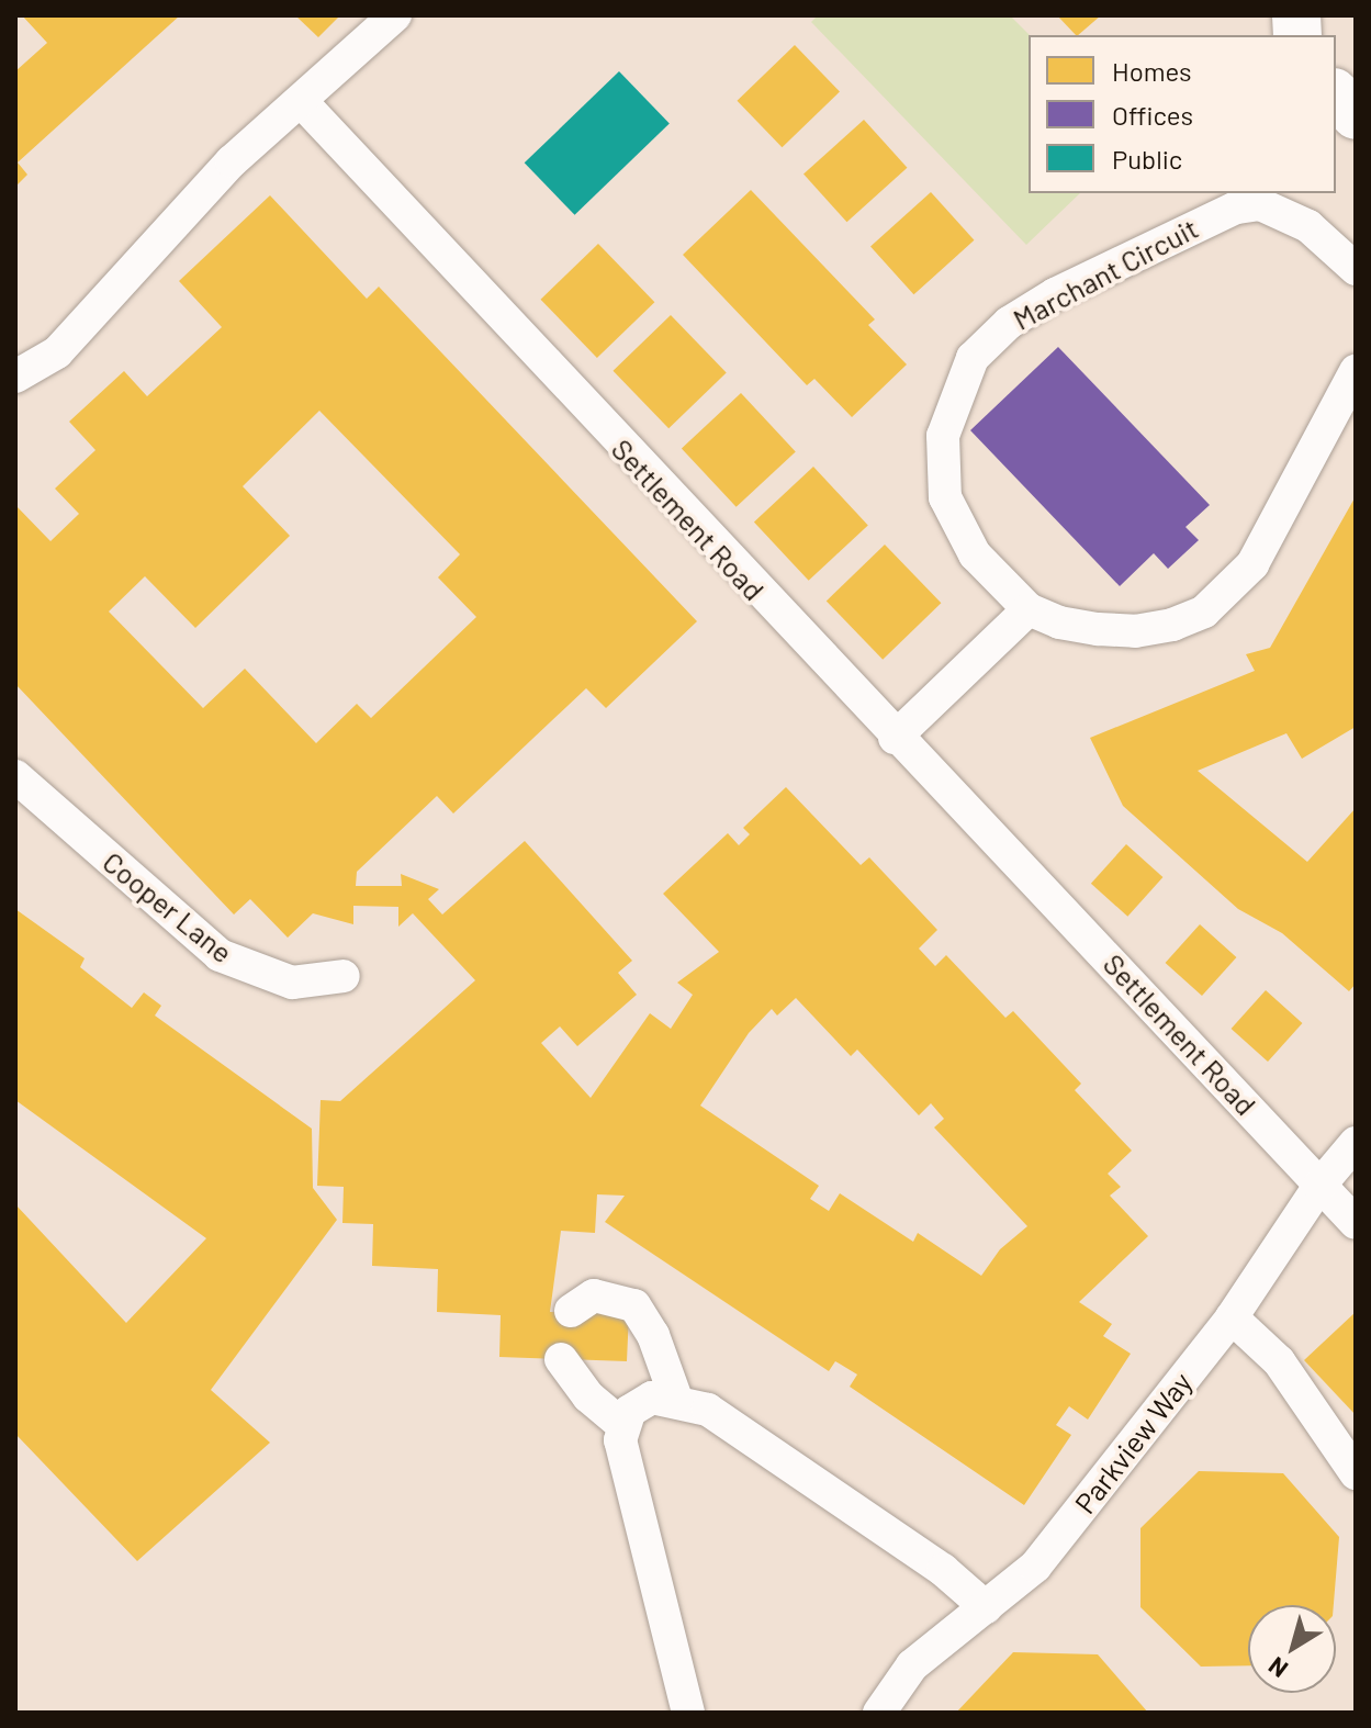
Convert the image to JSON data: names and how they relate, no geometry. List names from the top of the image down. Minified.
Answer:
{"streets":{"lane":["Marchant Circuit","Settlement Road","Cooper Lane","Parkview Way"]},"crossings":[["Settlement Road","Parkview Way"]],"legend":["Homes","Offices","Public"],"north":"bottom left"}
